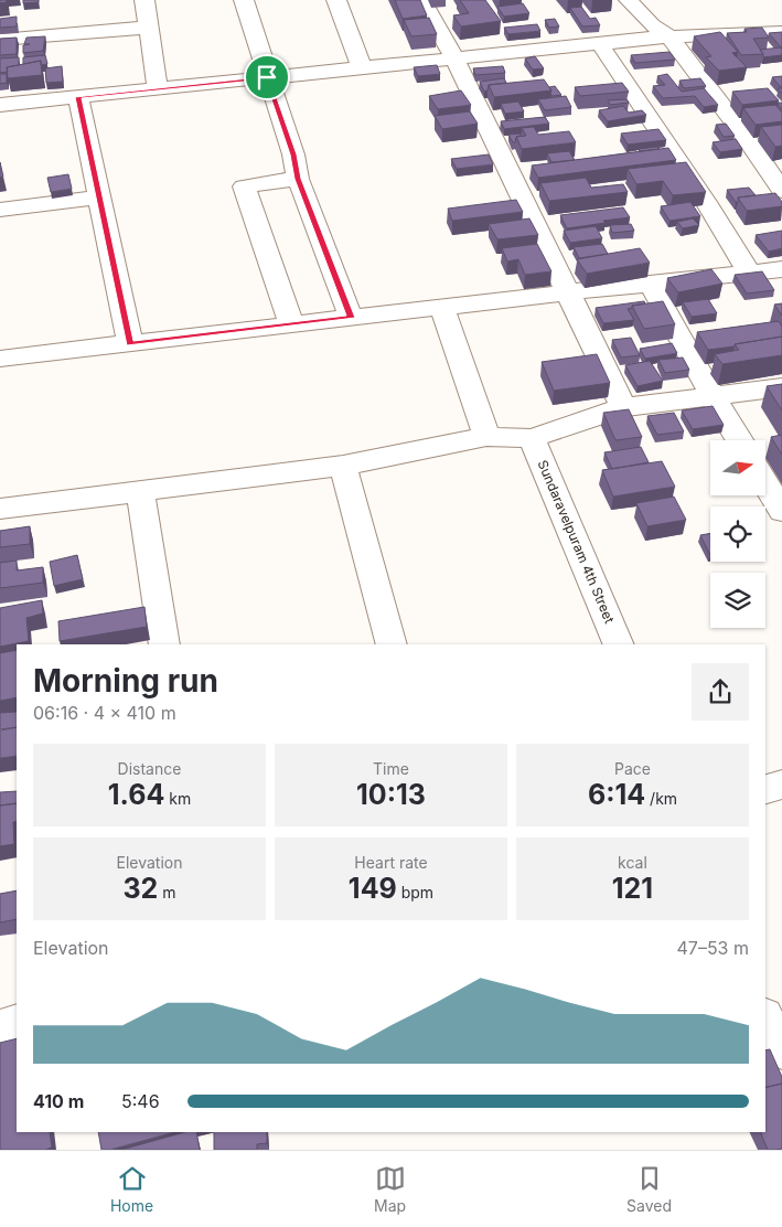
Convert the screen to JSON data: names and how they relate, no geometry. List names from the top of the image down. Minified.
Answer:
{"streets":{"street":["Sundaravelpuram 4th Street"]},"north":"right","page":{"heading":["Morning run","06:16 · 4 × 410 m"],"stats":[["Distance","1.64 km"],["Time","10:13"],["Pace","6:14 /km"],["Elevation","32 m"],["Heart rate","149 bpm"],["kcal","121"]],"chart":["Elevation","47–53 m"],"list":[{"name":"410 m","note":"5:46"}],"tabs":["Home","Map","Saved"]}}
